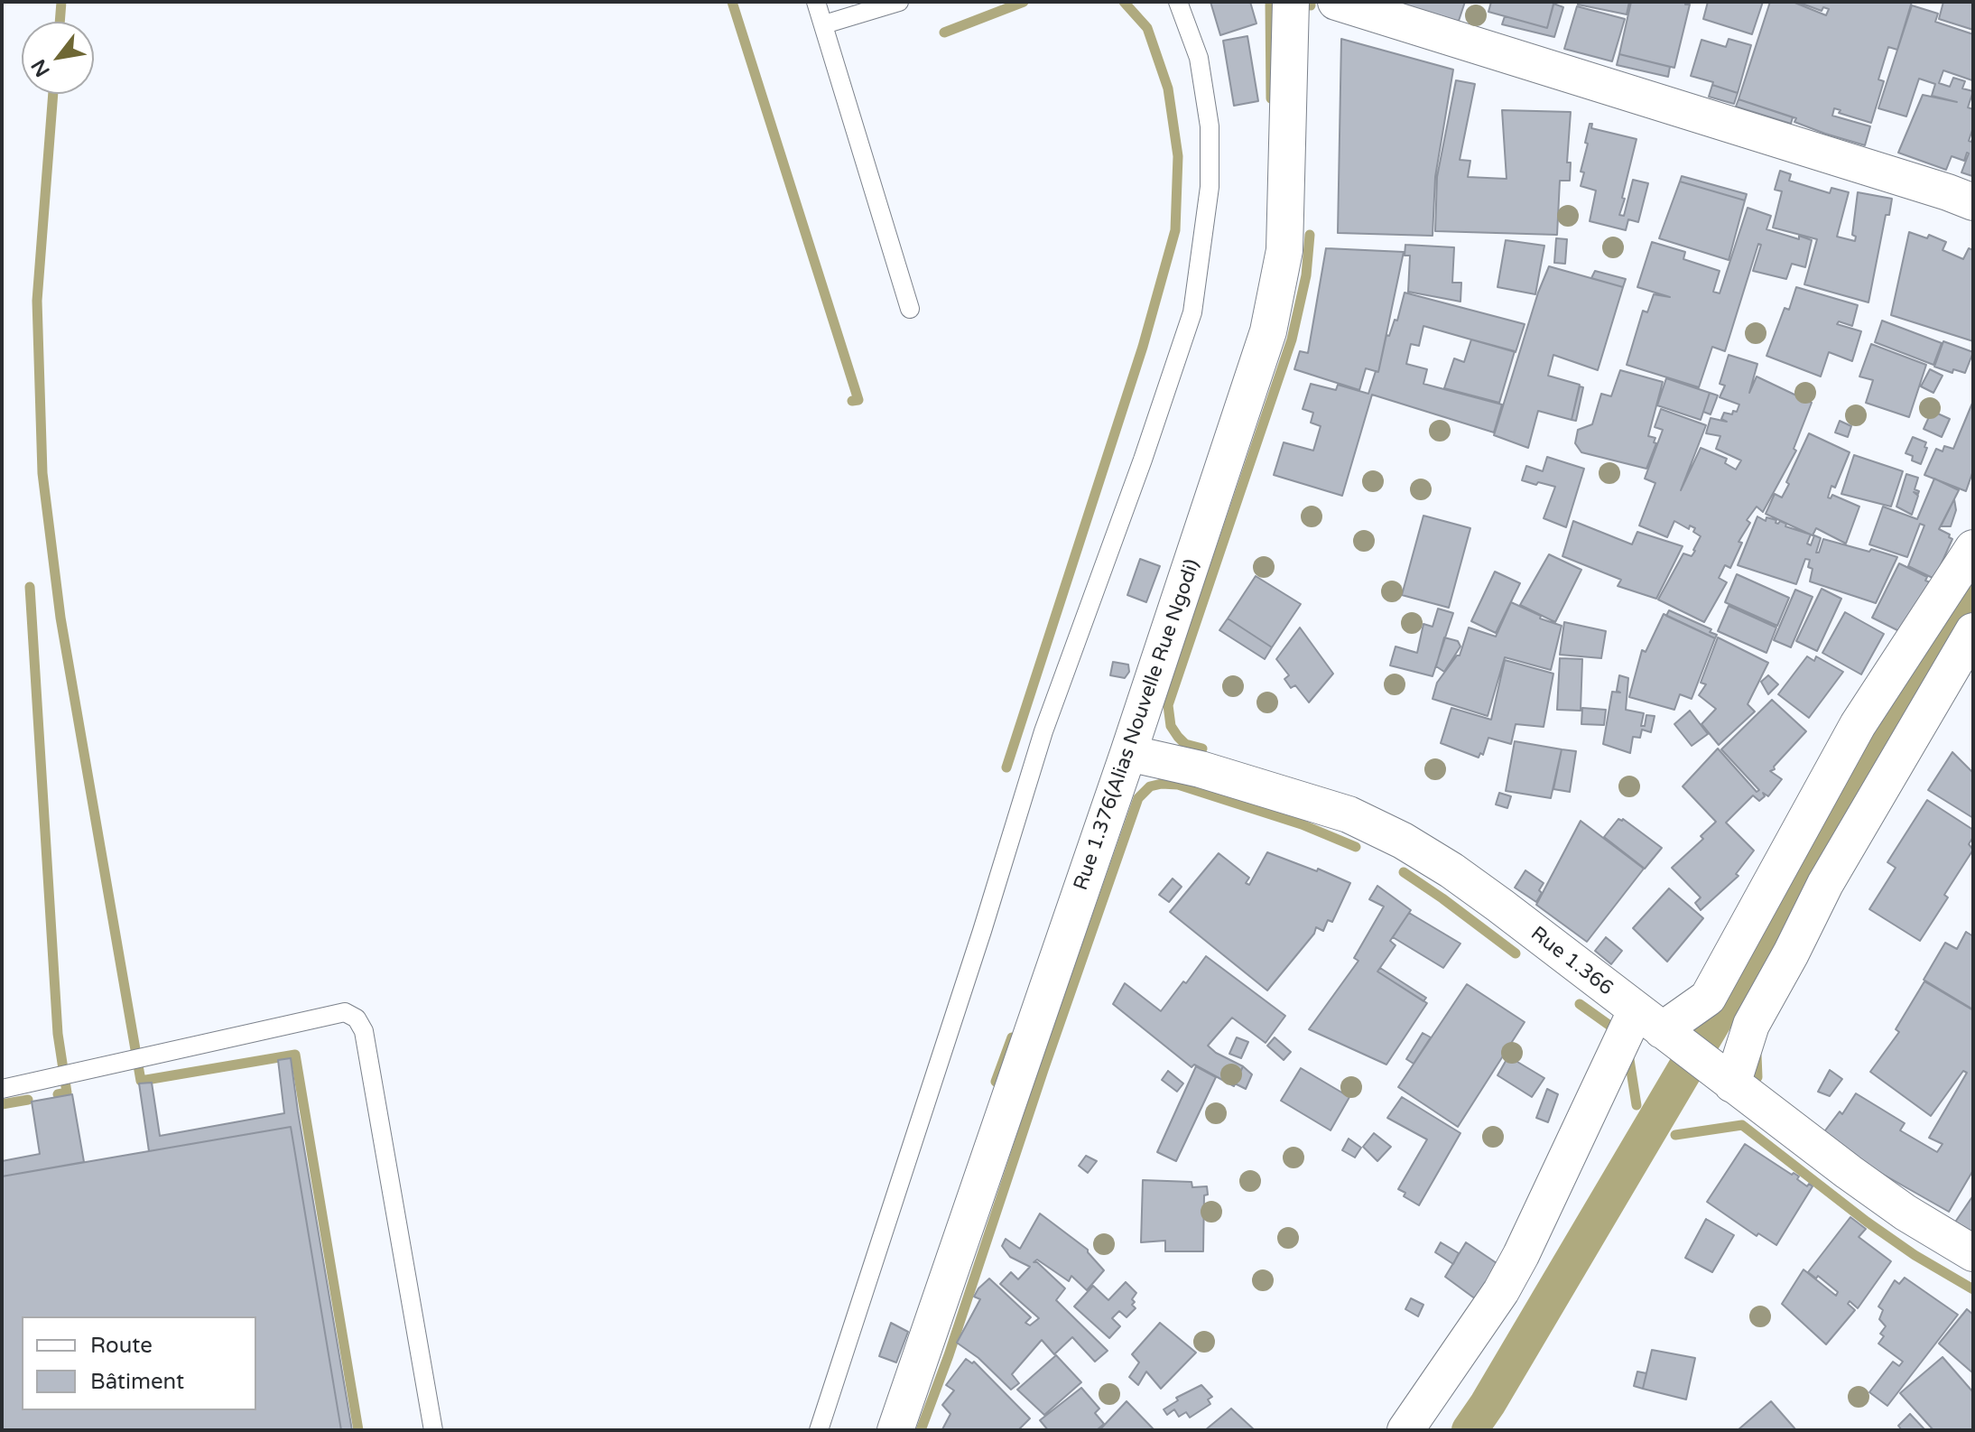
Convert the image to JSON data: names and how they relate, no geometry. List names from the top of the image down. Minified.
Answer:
{"streets":{"street":["Rue 1.376(Alias Nouvelle Rue Ngodi)","Rue 1.366"]},"crossings":[["Rue 1.376(Alias Nouvelle Rue Ngodi)","Rue 1.366"]],"legend":["Route","Bâtiment"],"north":"bottom left"}
